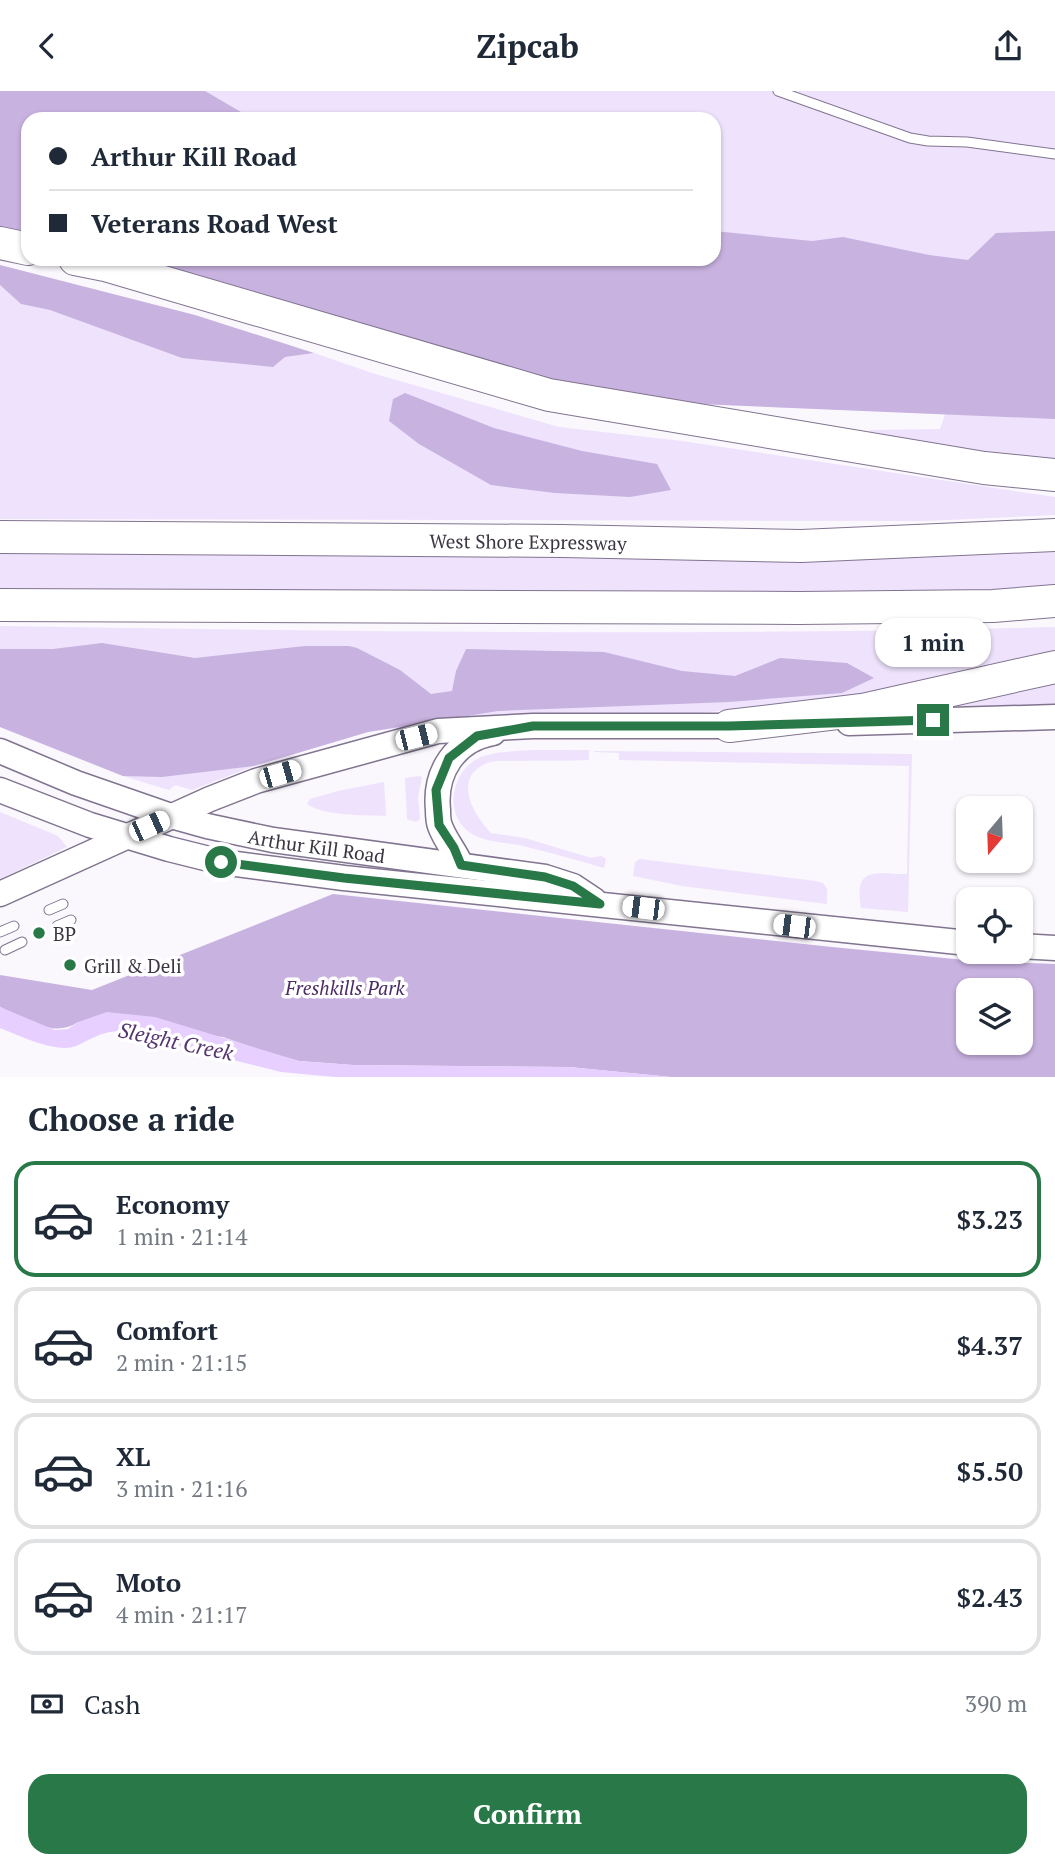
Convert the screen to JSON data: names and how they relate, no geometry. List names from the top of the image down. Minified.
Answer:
{"streets":{"highway":["West Shore Expressway"],"street":["Arthur Kill Road"]},"water":["Sleight Creek"],"parks":["Freshkills Park"],"places":["BP","Grill & Deli"],"north":"bottom","page":{"header":"Zipcab","banner":["Arthur Kill Road","Veterans Road West"],"bubble":"1 min","heading":"Choose a ride","list":[{"name":"Economy","note":"1 min · 21:14","value":"$3.23"},{"name":"Comfort","note":"2 min · 21:15","value":"$4.37"},{"name":"XL","note":"3 min · 21:16","value":"$5.50"},{"name":"Moto","note":"4 min · 21:17","value":"$2.43"}],"pay":["Cash","390 m"],"buttons":"Confirm"}}
